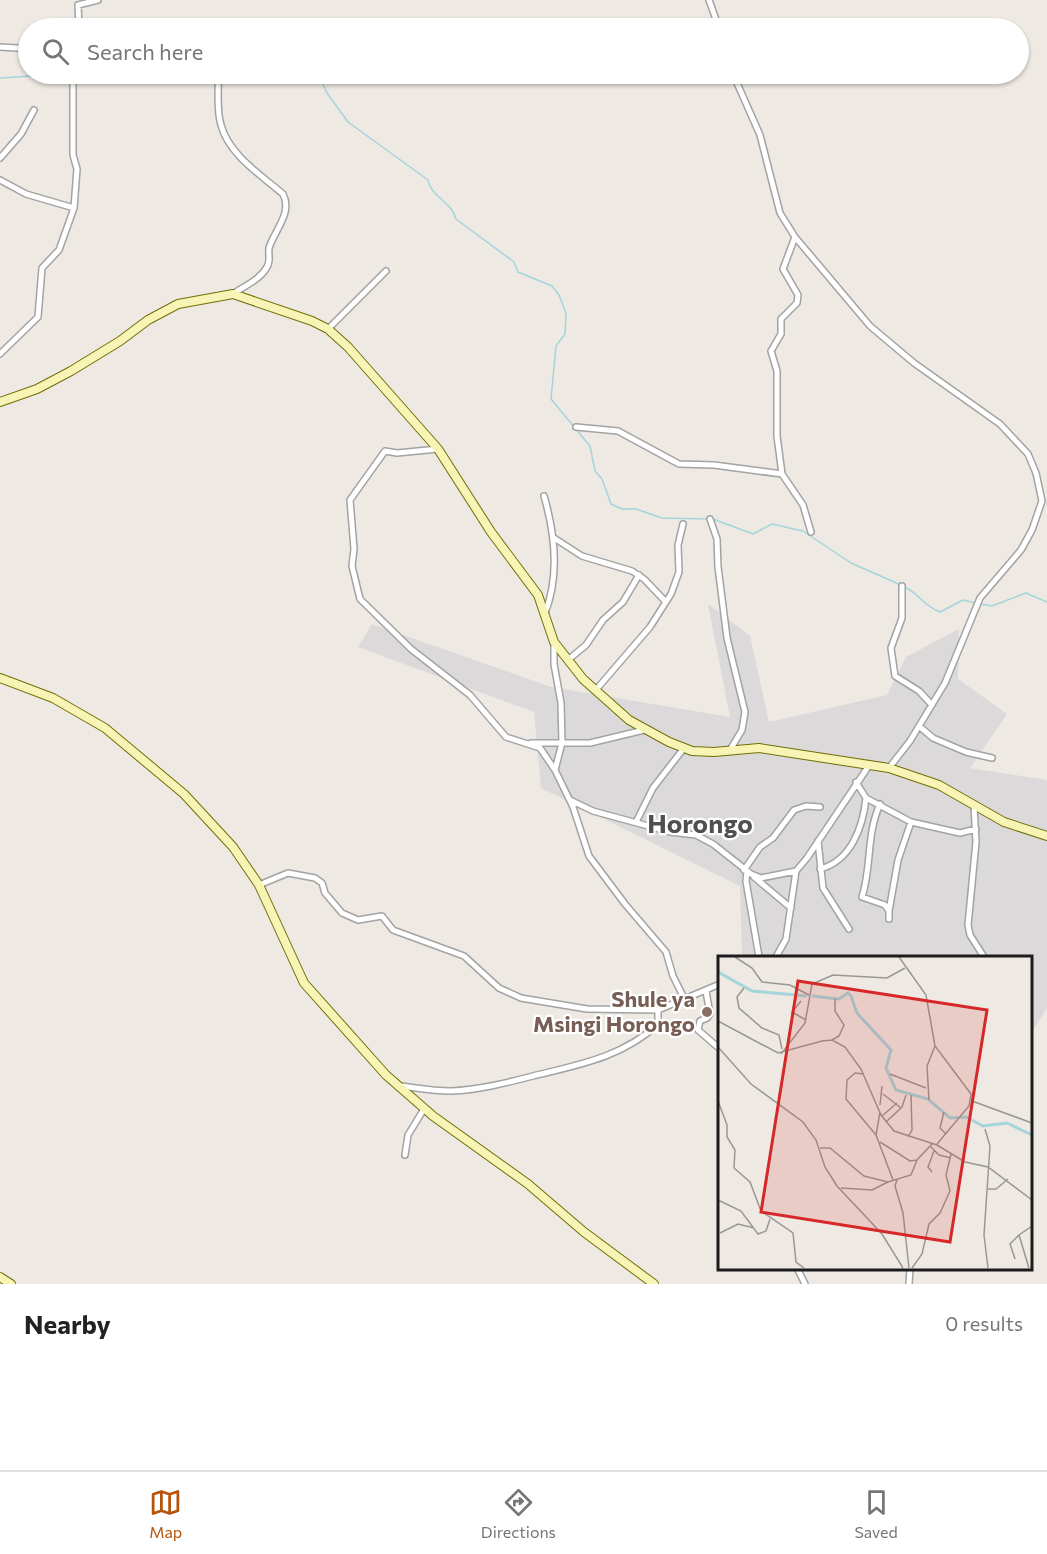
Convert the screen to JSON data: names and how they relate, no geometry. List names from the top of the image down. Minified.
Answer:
{"districts":["Horongo"],"places":["Shule ya Msingi Horongo"],"page":{"search":"Search here","heading":["Nearby","0 results"],"nav":["Map","Directions","Saved"]}}
